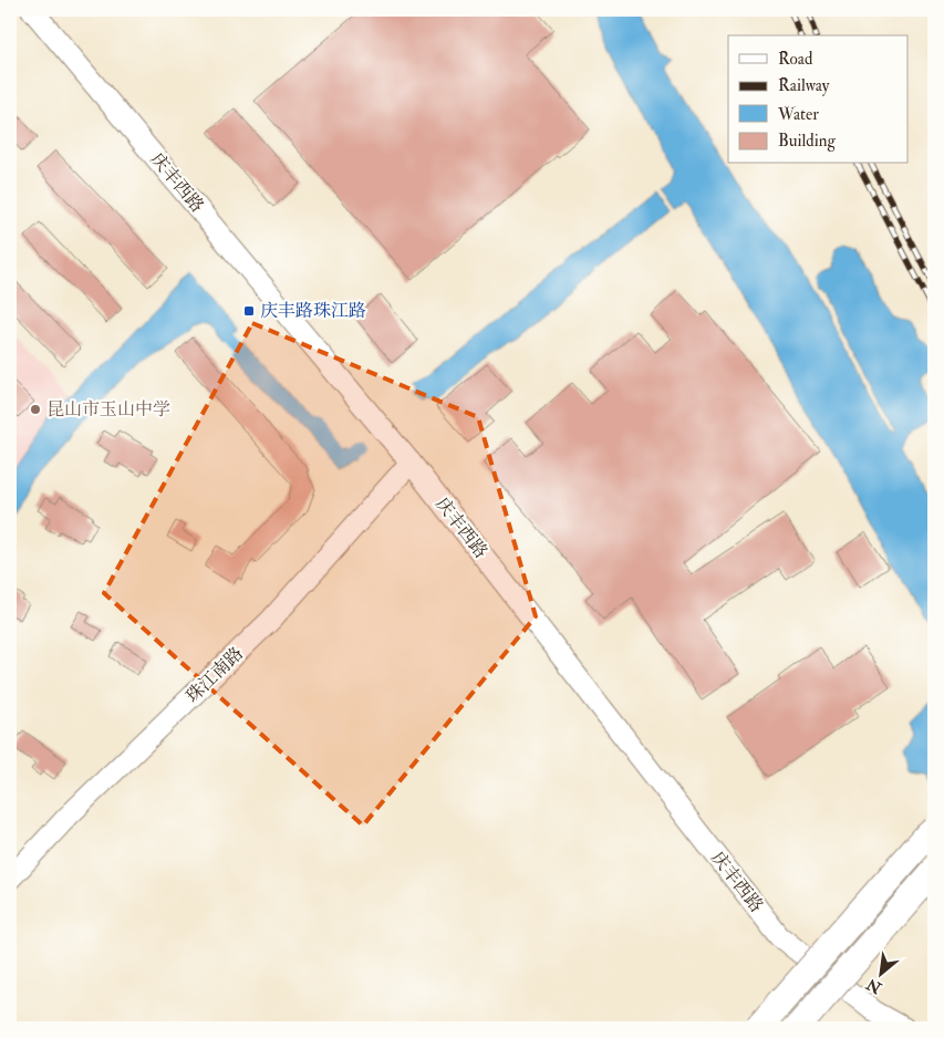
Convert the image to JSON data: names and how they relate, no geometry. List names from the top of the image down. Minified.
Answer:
{"streets":{"street":["庆丰西路","珠江南路"]},"crossings":[["庆丰西路","珠江南路"]],"places":{"transit":["庆丰路珠江路"],"other":["昆山市玉山中学"]},"legend":["Road","Railway","Water","Building"],"north":"bottom left"}
